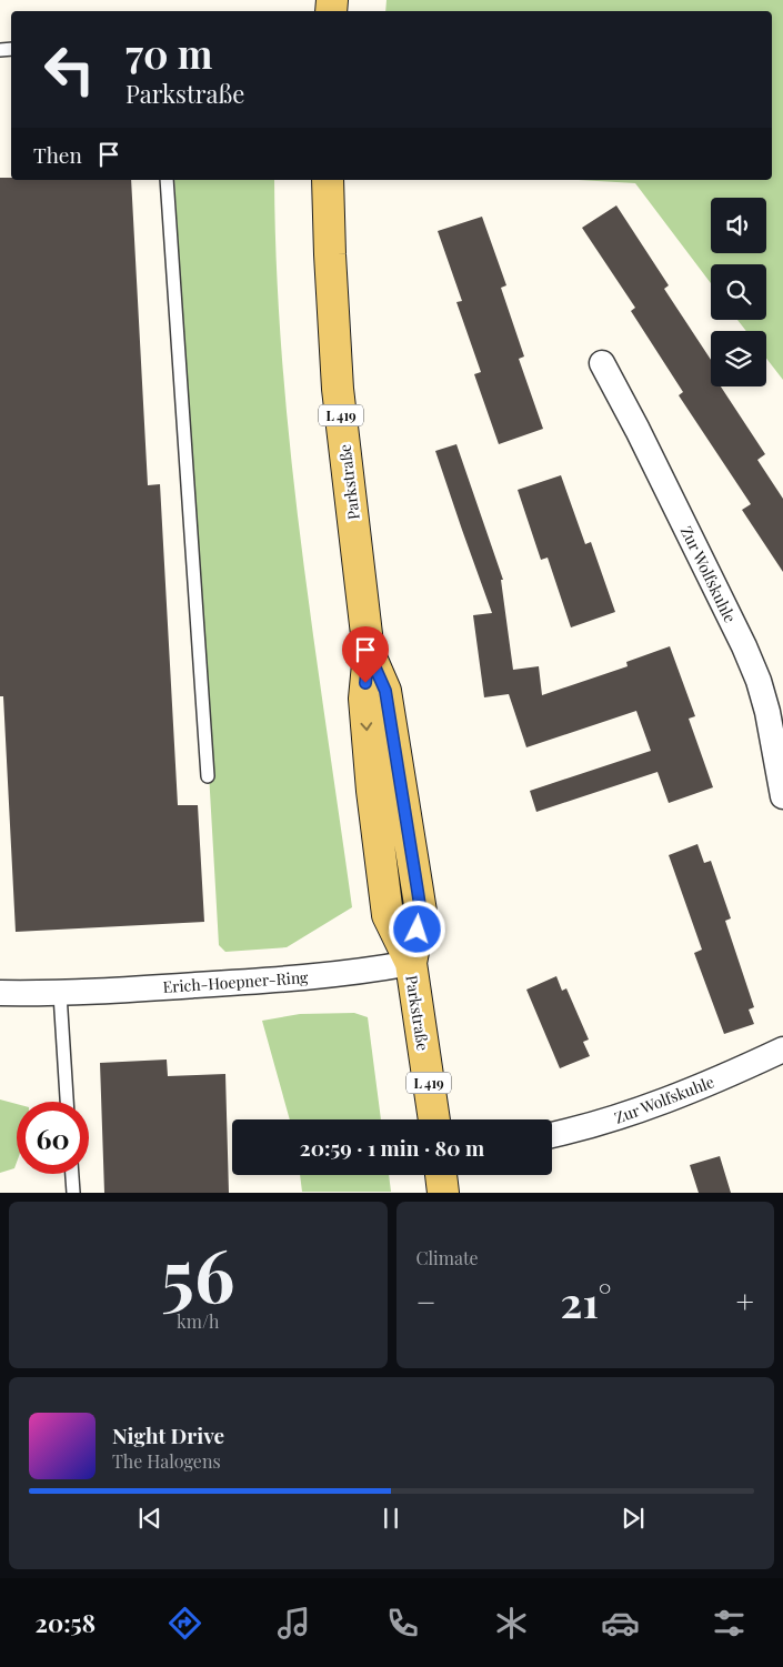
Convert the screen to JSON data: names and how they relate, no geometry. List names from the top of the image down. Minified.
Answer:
{"streets":{"main road":["L 419","Parkstraße"],"street":["Zur Wolfskuhle","Erich-Hoepner-Ring"]},"crossings":[["Parkstraße","Erich-Hoepner-Ring"]],"page":{"turn":["70 m","Parkstraße"],"then":"Then","limit":"60","trip":"20:59 · 1 min · 80 m","tile":[["56","km/h"],"Climate"],"heat":["−","21°","+"],"song":["Night Drive","The Halogens"],"tabs":"20:58"}}
